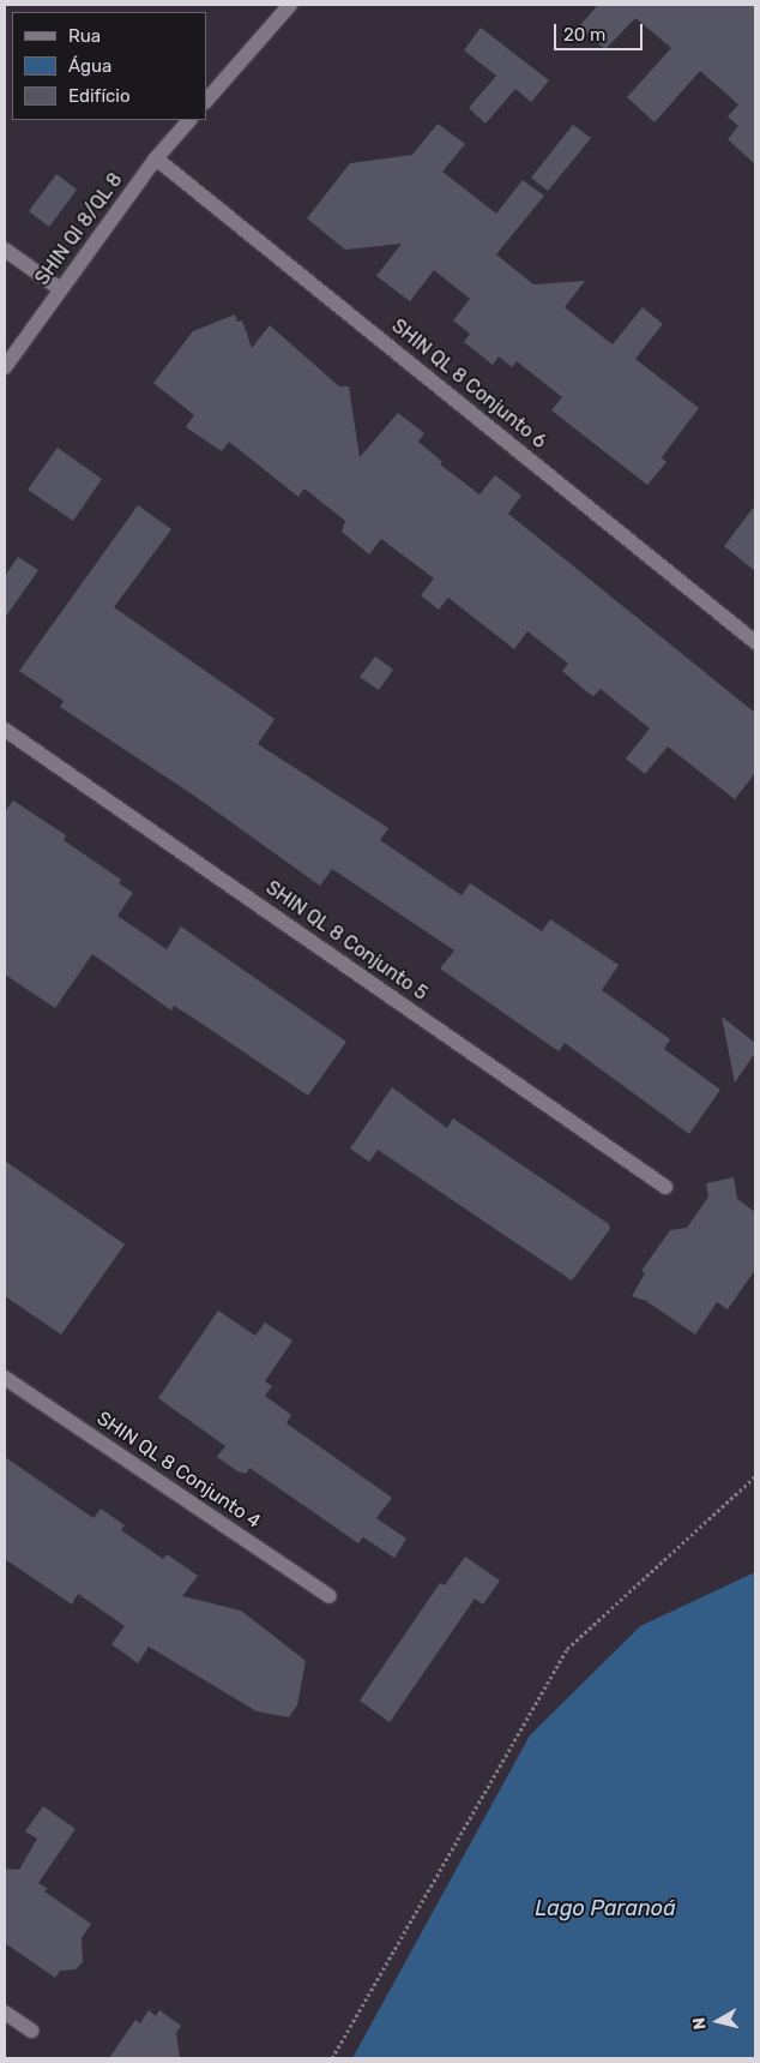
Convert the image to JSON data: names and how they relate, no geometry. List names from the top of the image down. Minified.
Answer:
{"streets":{"street":["SHIN QI 8/QL 8","SHIN QL 8 Conjunto 6","SHIN QL 8 Conjunto 5","SHIN QL 8 Conjunto 4"]},"crossings":[["SHIN QI 8/QL 8","SHIN QL 8 Conjunto 6"]],"water":["Lago Paranoá"],"legend":["Rua","Água","Edifício"],"scale_bar":"20 m","north":"left"}
